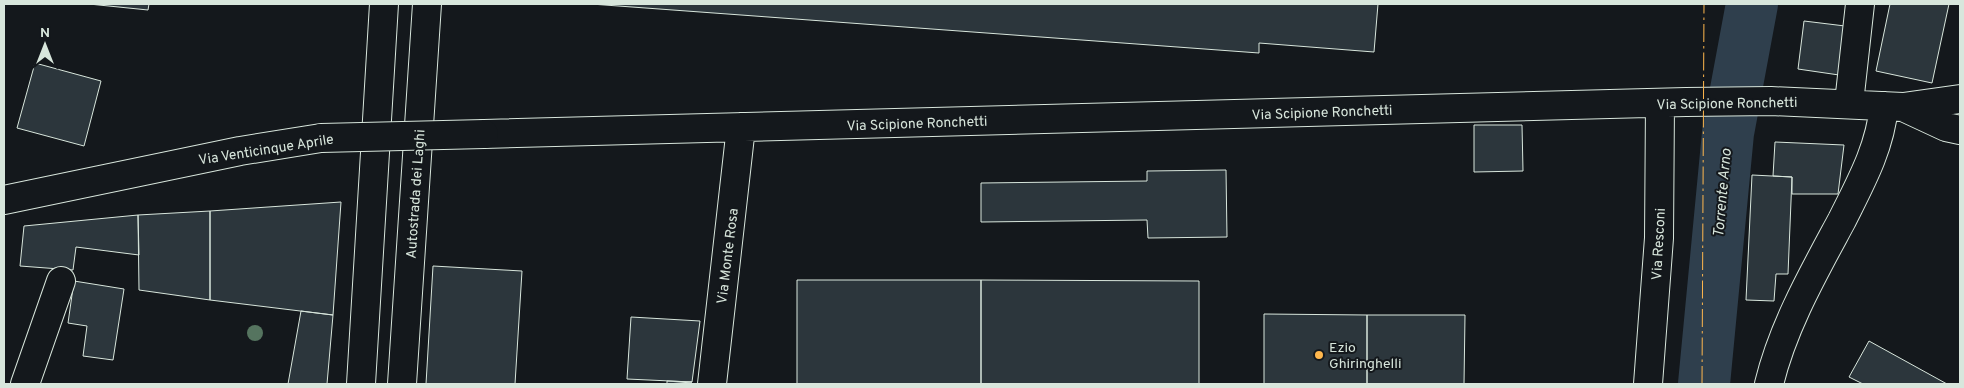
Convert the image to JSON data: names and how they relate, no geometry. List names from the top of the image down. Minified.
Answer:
{"streets":{"main road":["Via Scipione Ronchetti","Via Venticinque Aprile","Autostrada dei Laghi","Via Resconi","Via Monte Rosa"]},"crossings":[["Via Scipione Ronchetti","Via Venticinque Aprile"],["Via Scipione Ronchetti","Via Resconi"],["Via Scipione Ronchetti","Via Monte Rosa"],["Via Venticinque Aprile","Via Monte Rosa"]],"water":["Torrente Arno"],"places":["Ezio Ghiringhelli"],"north":"top"}
